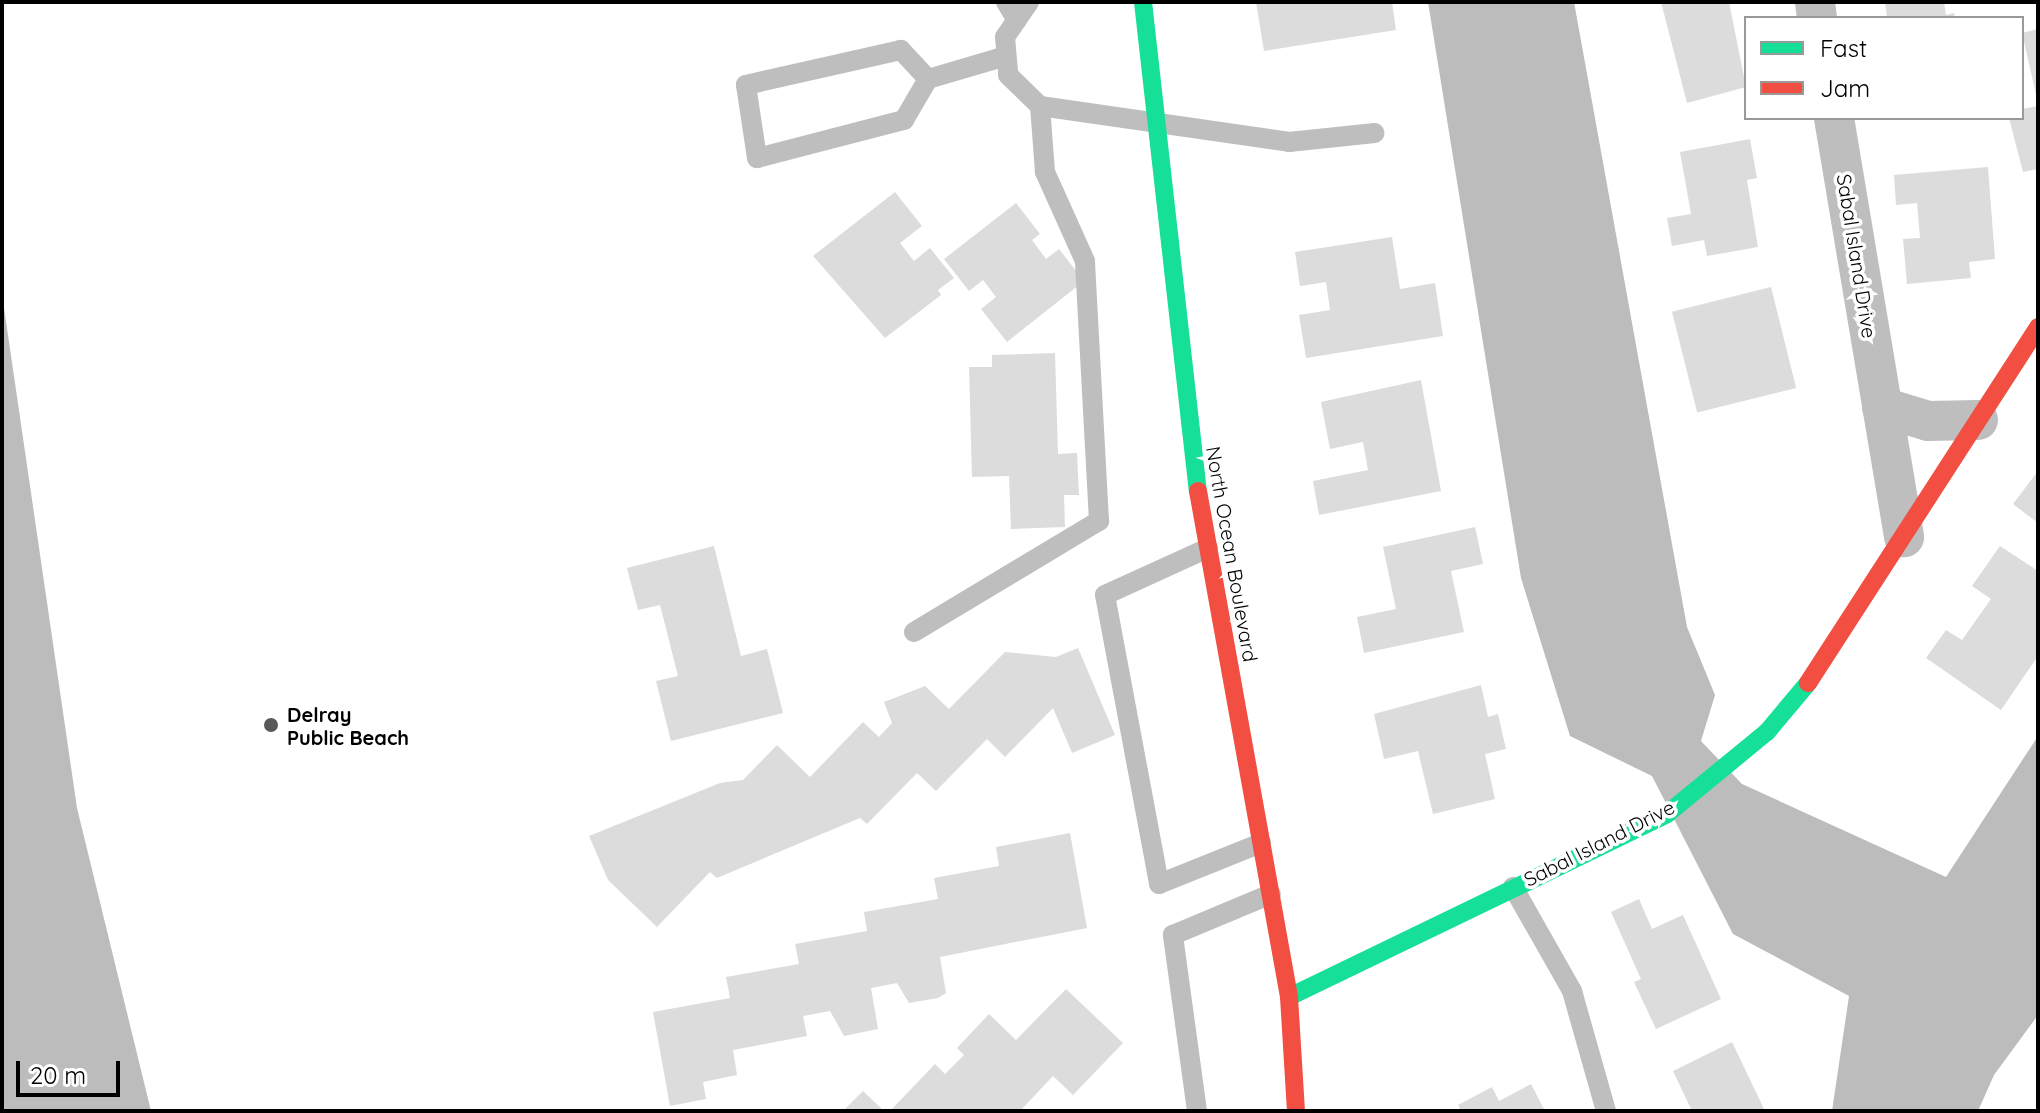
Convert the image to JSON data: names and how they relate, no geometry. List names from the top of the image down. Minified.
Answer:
{"streets":{"main road":["Sabal Island Drive","North Ocean Boulevard"]},"crossings":[["Sabal Island Drive","North Ocean Boulevard"]],"places":["Delray Public Beach"],"legend":["Fast","Jam"],"scale_bar":"20 m"}
